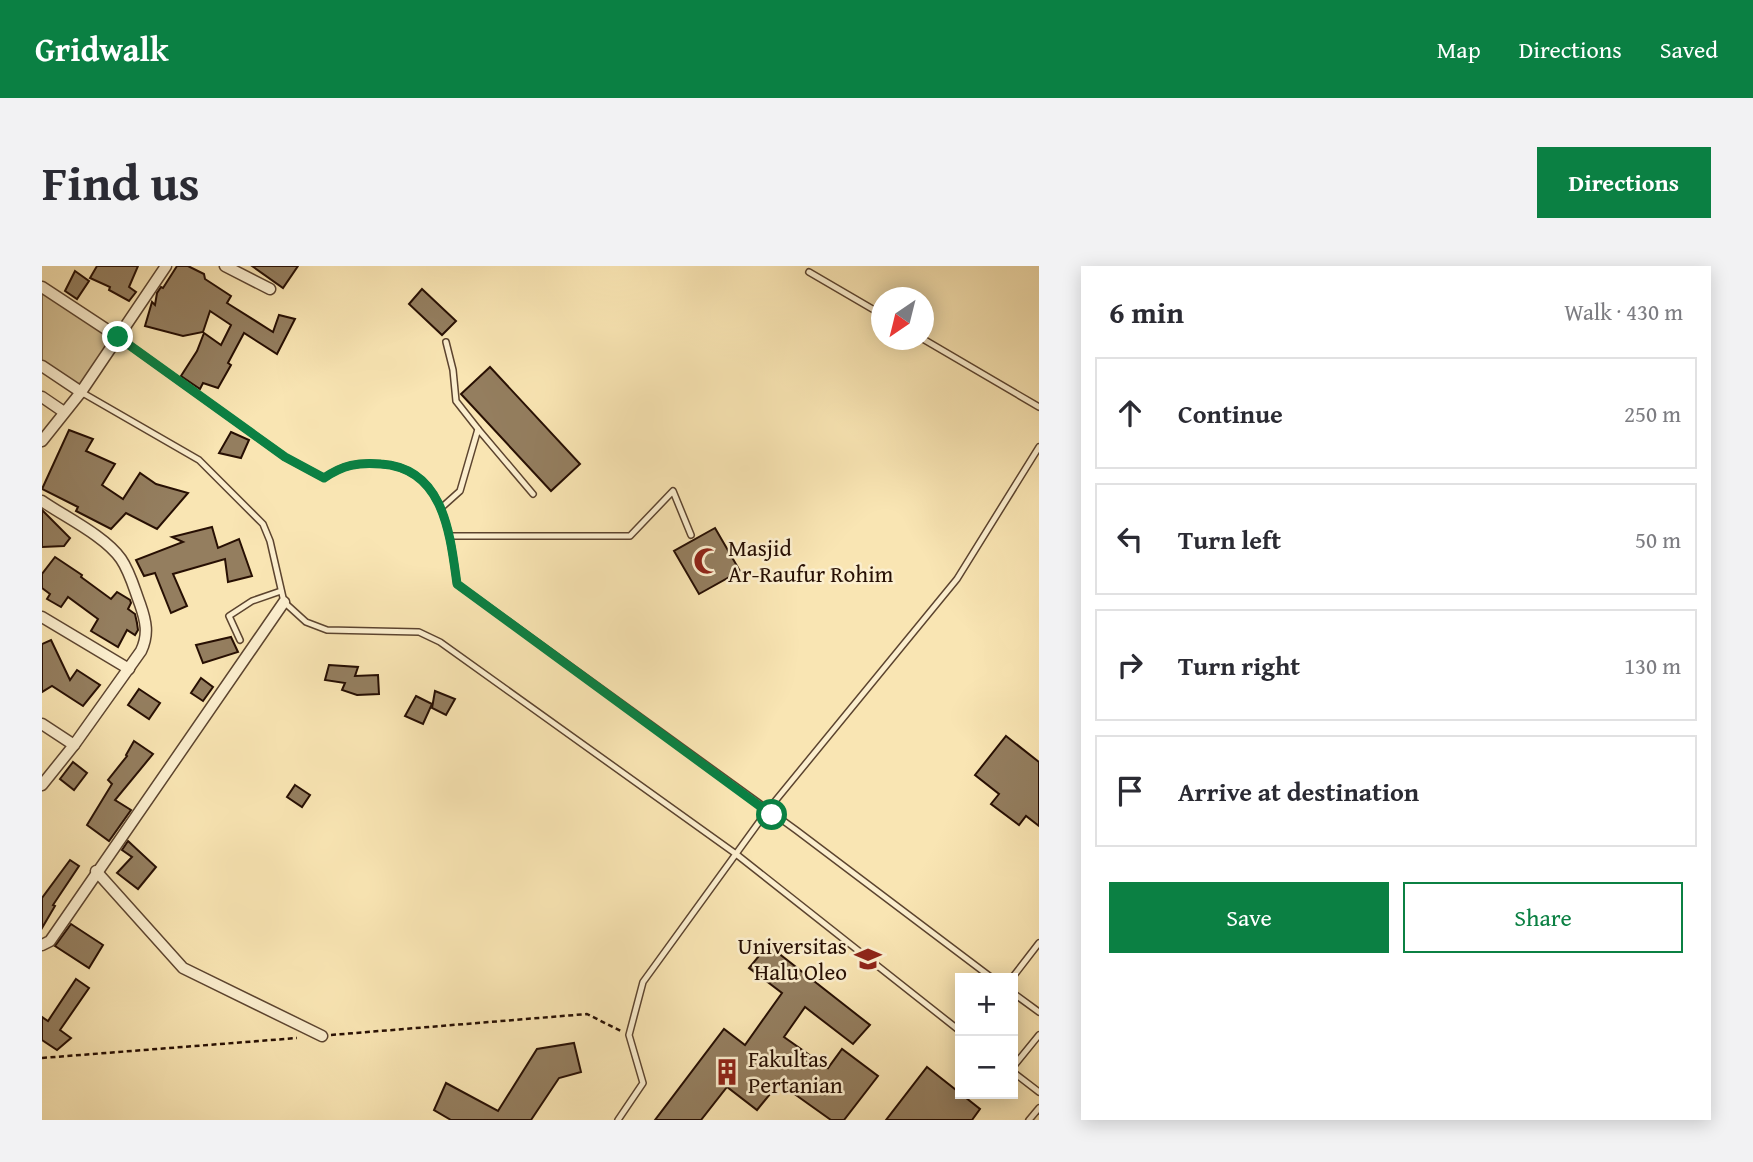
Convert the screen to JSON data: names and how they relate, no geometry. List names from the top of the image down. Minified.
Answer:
{"places":{"mosque":["Masjid Ar-Raufur Rohim"],"school or university":["Universitas Halu Oleo"],"building":["Fakultas Pertanian"]},"north":"bottom left","page":{"header":"Gridwalk","nav":["Map","Directions","Saved"],"title":"Find us","buttons":["Directions",["Save","Share"]],"heading":["6 min","Walk · 430 m"],"list":[["Continue","250 m"],["Turn left","50 m"],["Turn right","130 m"],"Arrive at destination"],"map_buttons":["+","−"]}}
